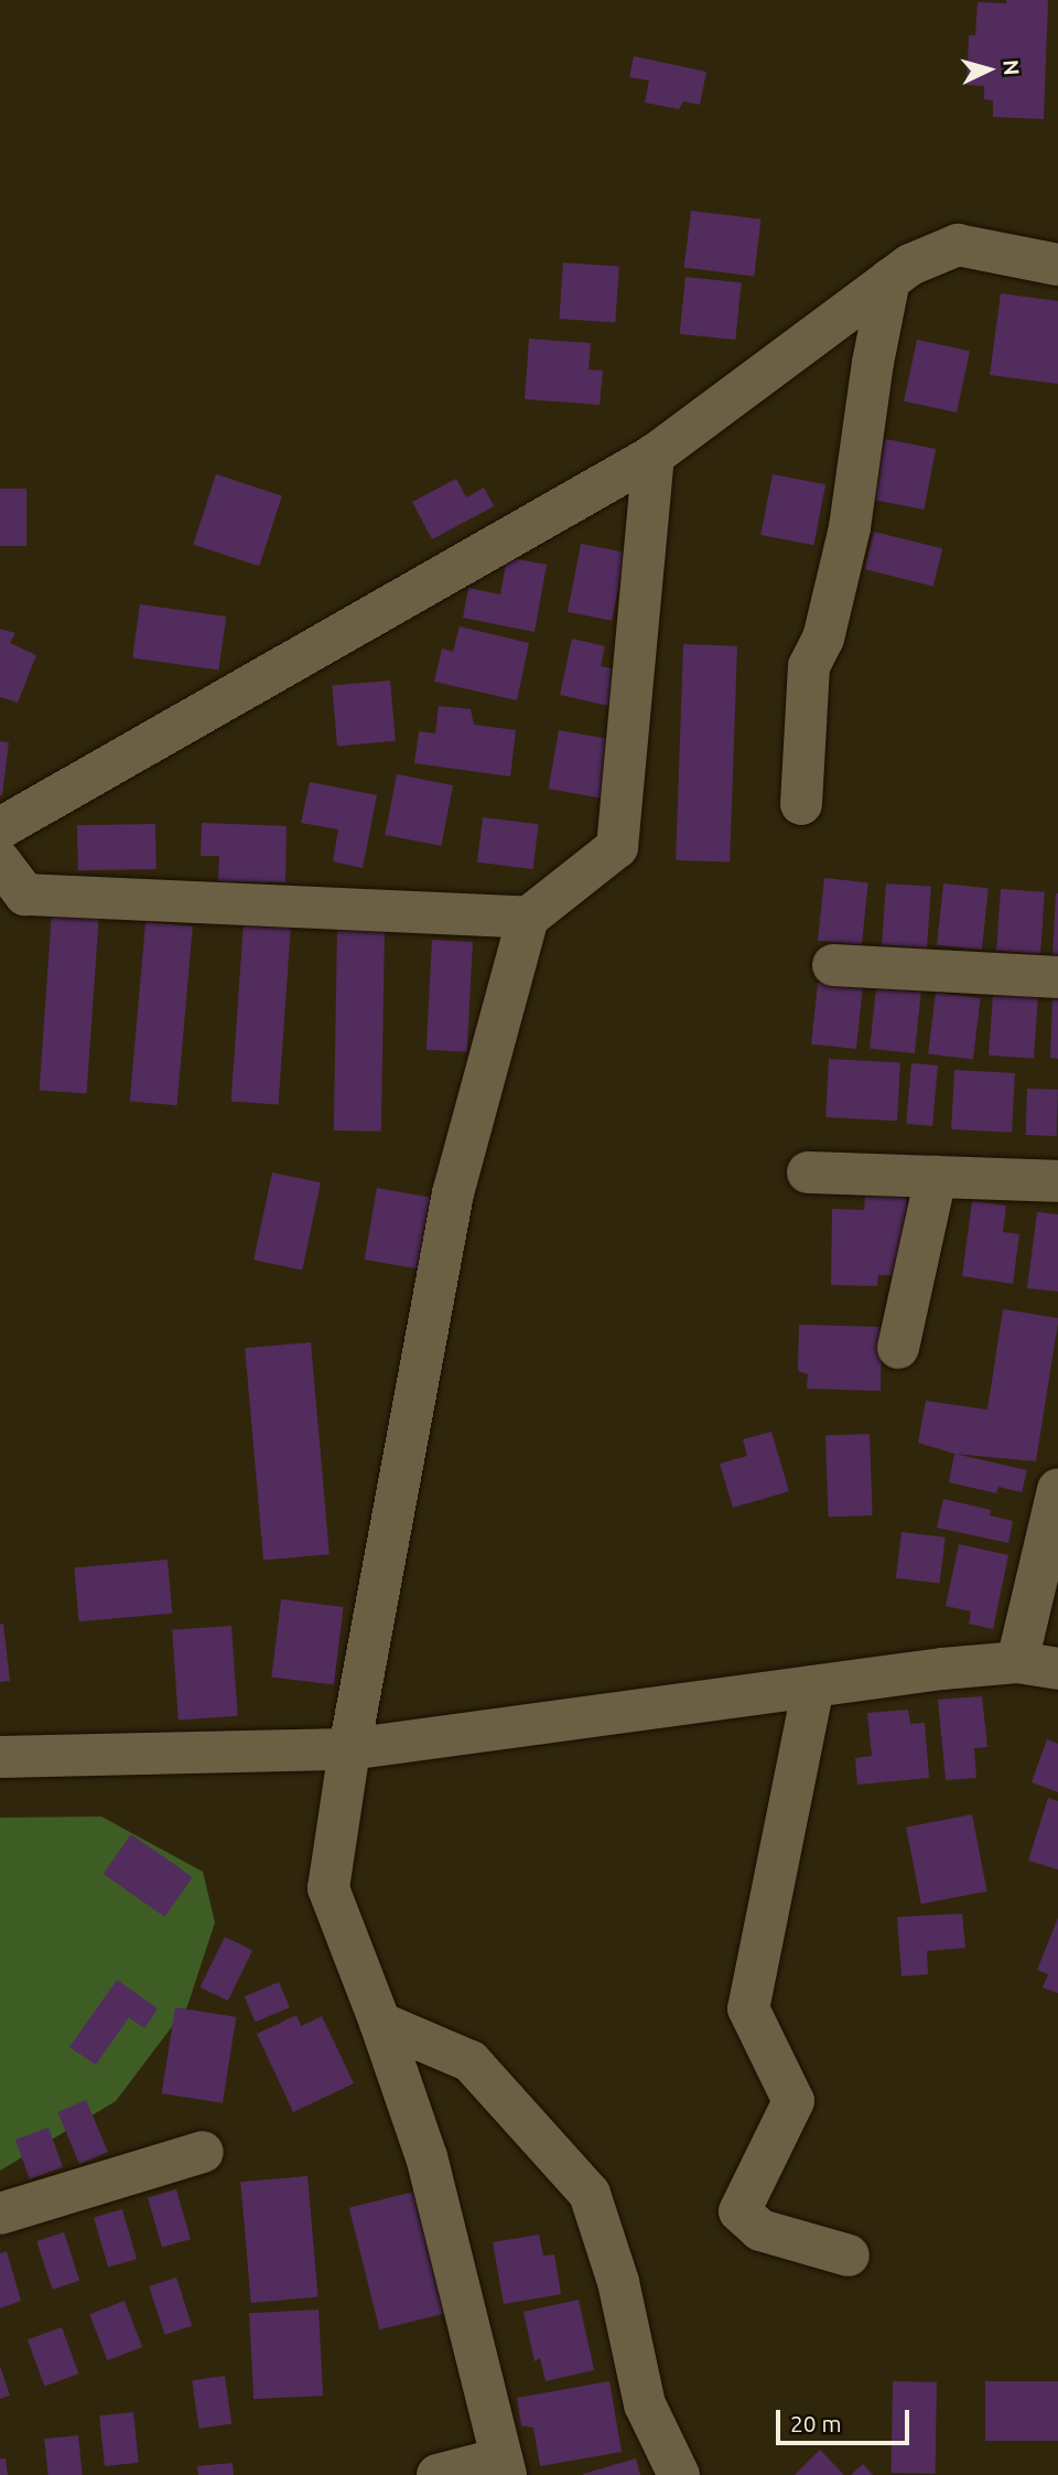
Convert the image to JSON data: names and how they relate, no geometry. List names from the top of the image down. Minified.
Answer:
{"scale_bar":"20 m","north":"right"}
